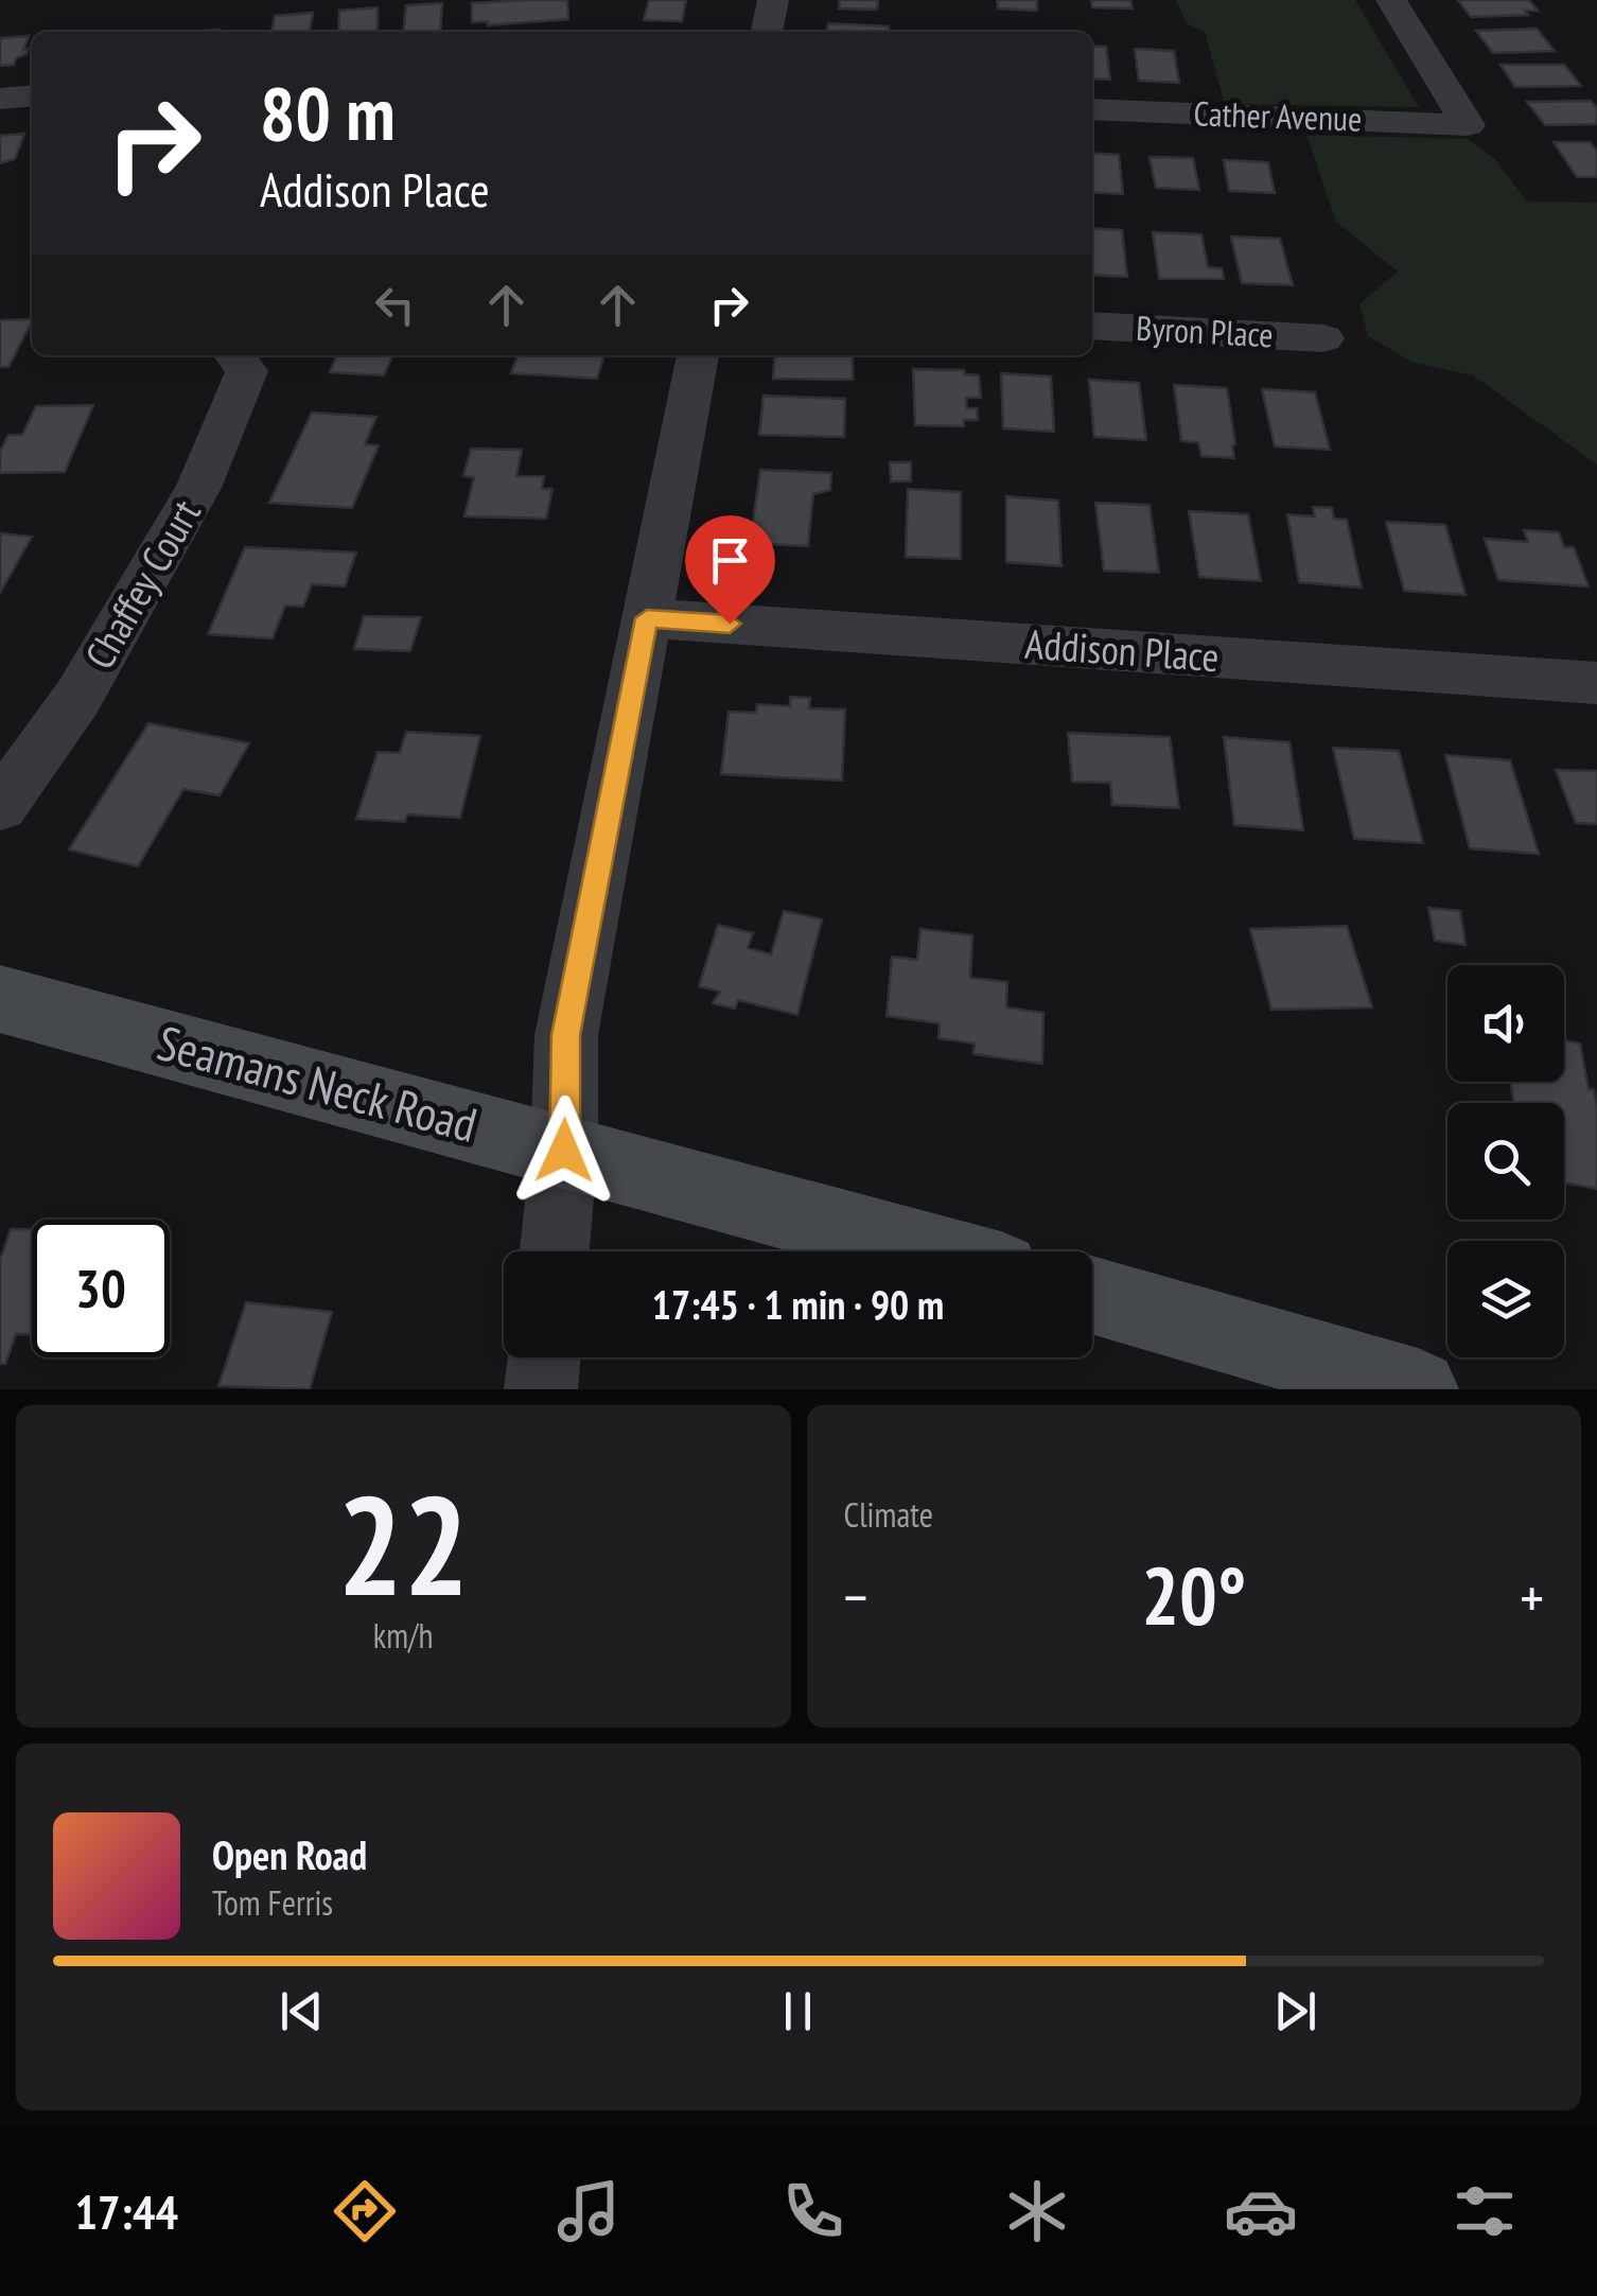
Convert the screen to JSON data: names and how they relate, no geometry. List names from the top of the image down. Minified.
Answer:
{"streets":{"main road":["Seamans Neck Road"],"street":["Cather Avenue","Byron Place","Chaffey Court","Addison Place"]},"page":{"turn":["80 m","Addison Place"],"limit":"30","trip":"17:45 · 1 min · 90 m","tile":[["22","km/h"],"Climate"],"heat":["−","20°","+"],"song":["Open Road","Tom Ferris"],"tabs":"17:44"}}
